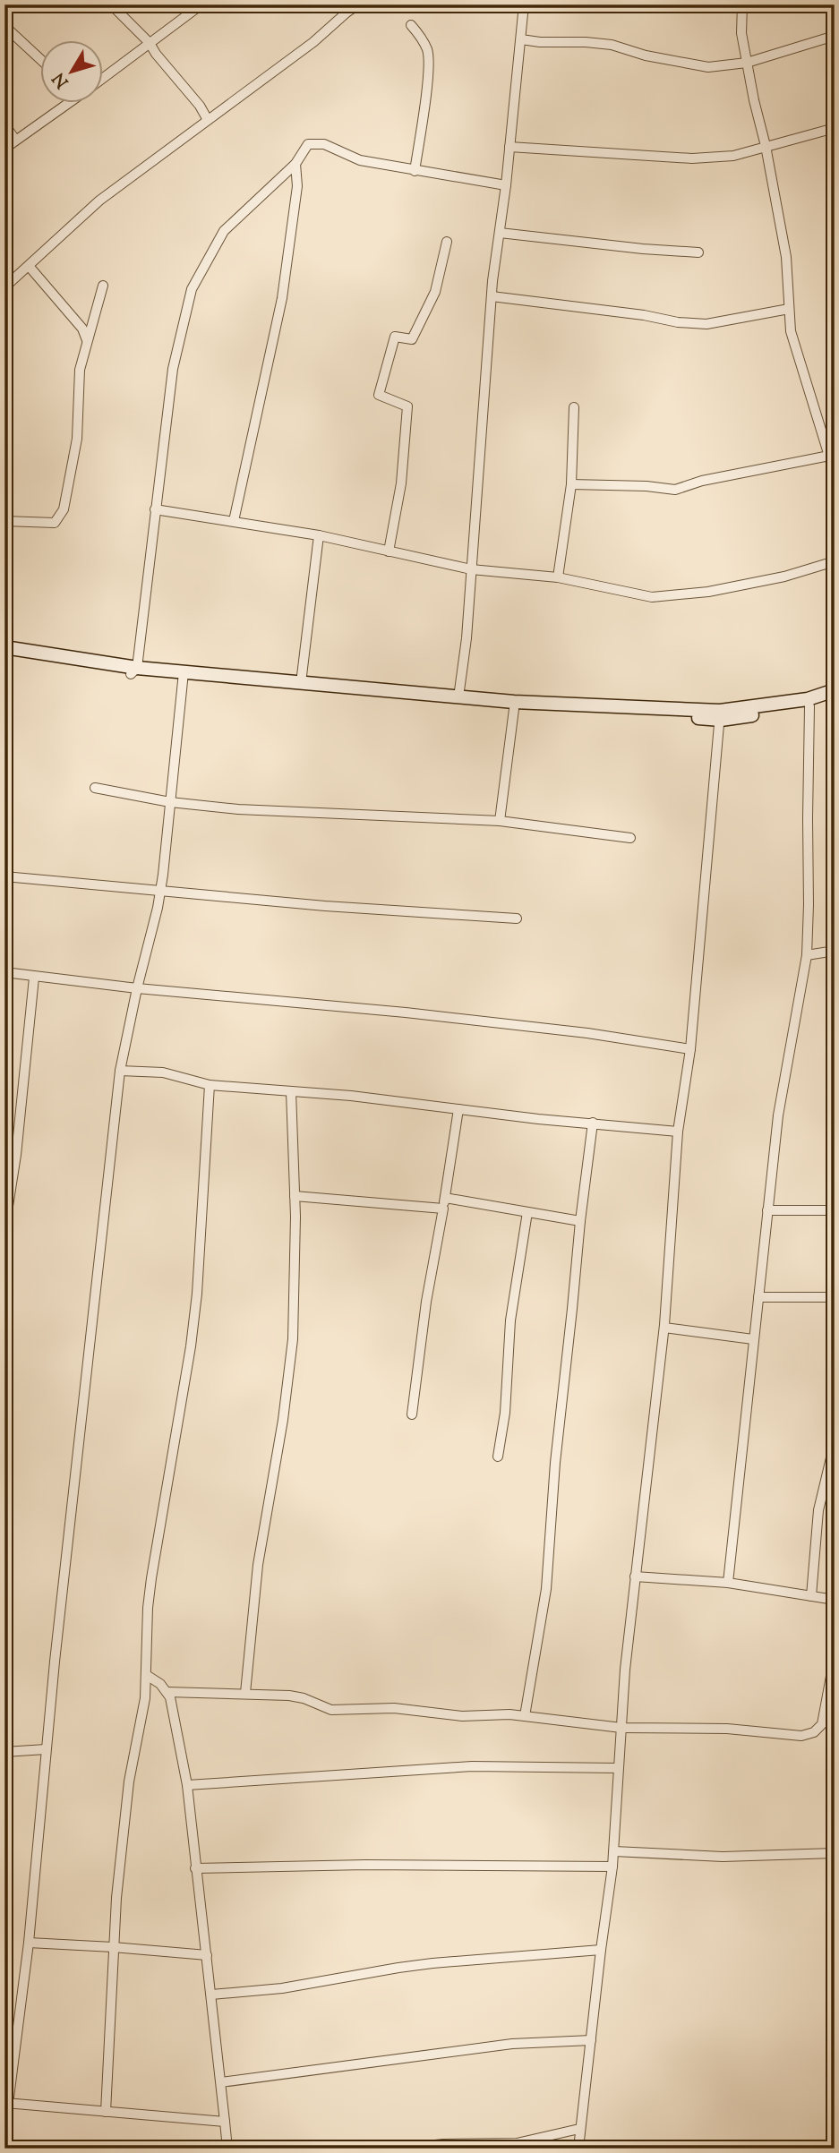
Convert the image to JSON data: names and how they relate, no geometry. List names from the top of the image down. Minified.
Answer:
{"north":"bottom left"}
